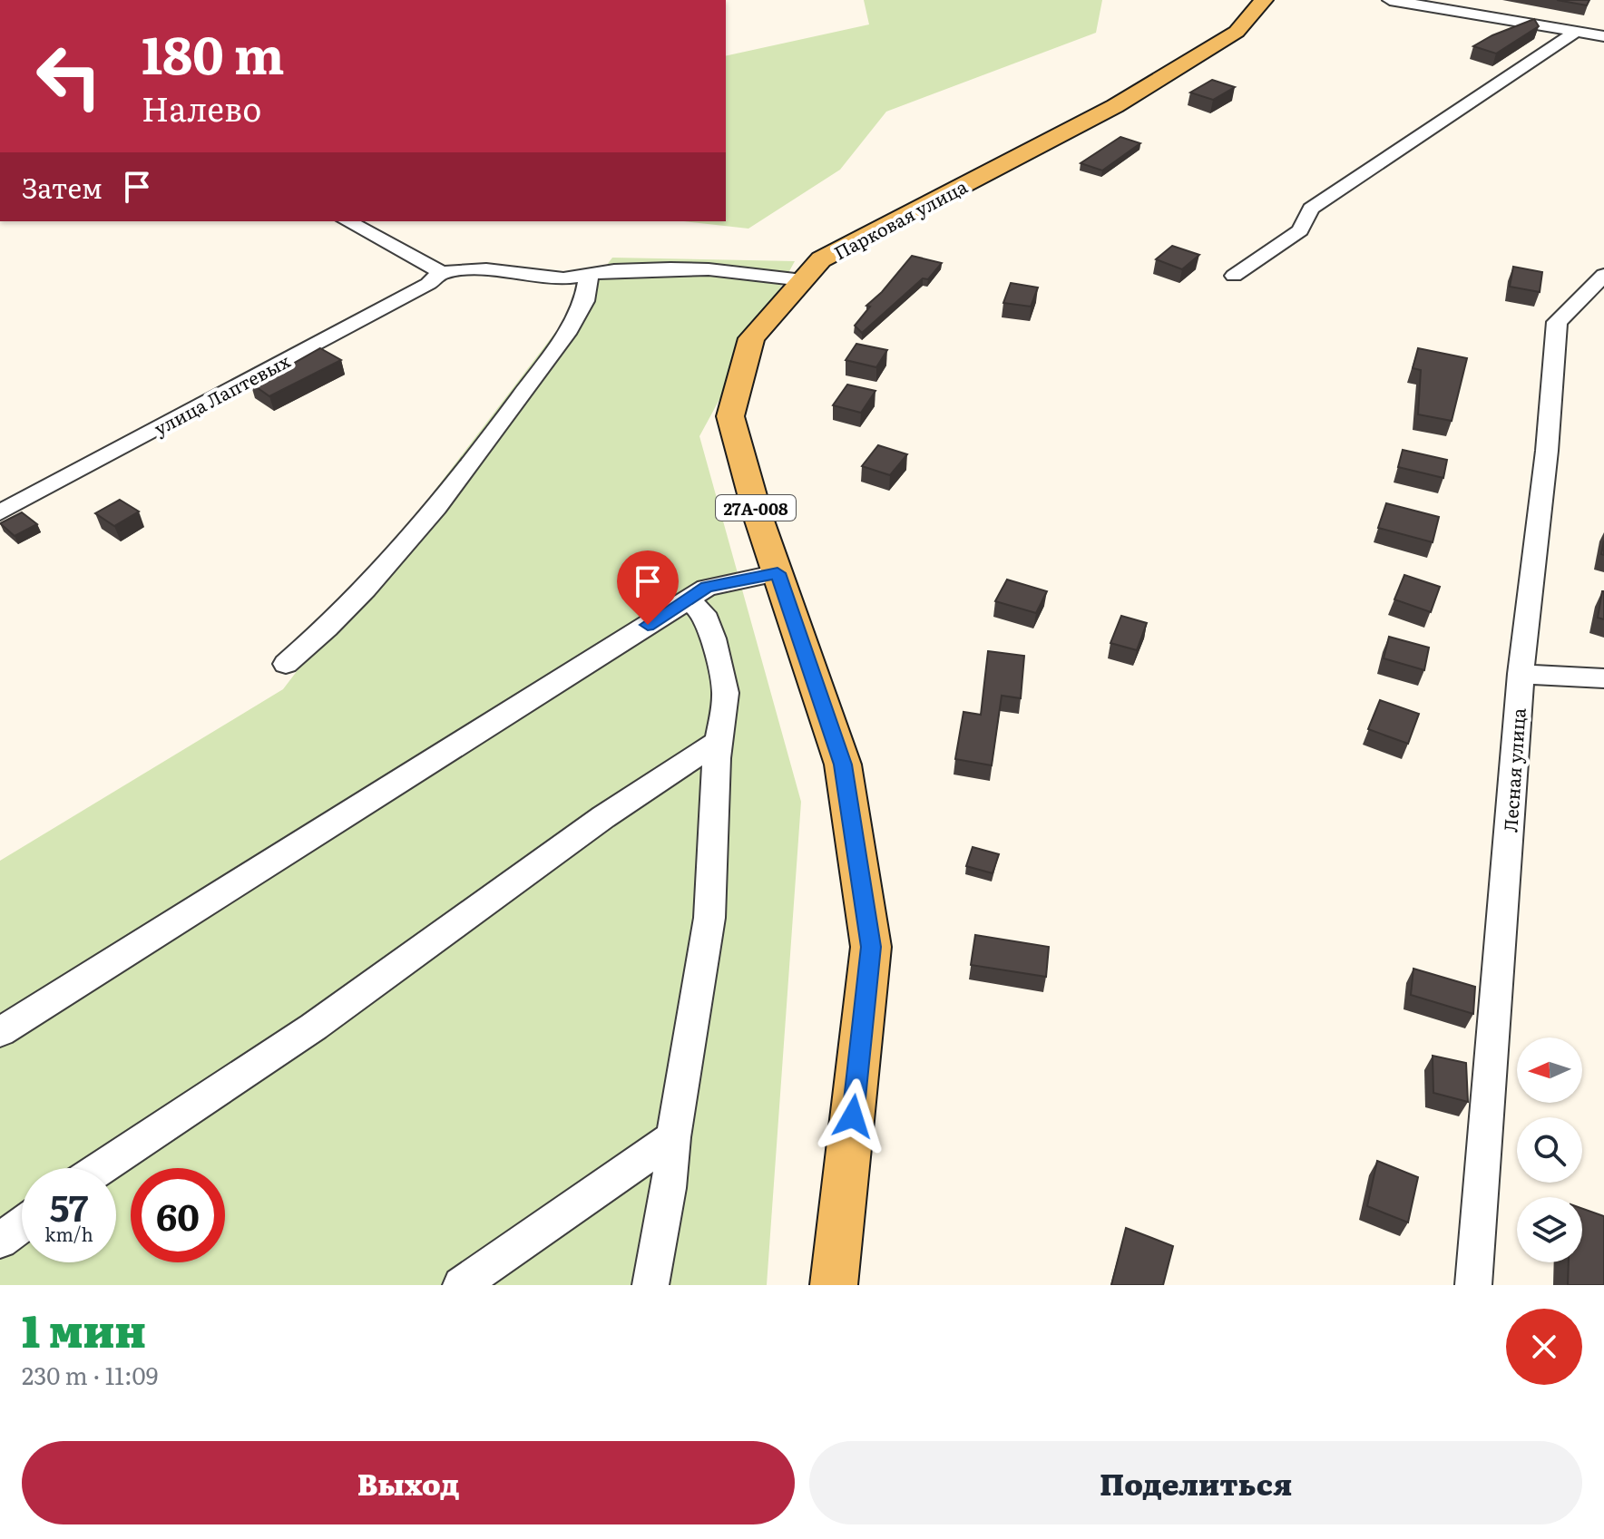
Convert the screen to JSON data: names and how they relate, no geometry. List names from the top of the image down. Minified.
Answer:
{"streets":{"main road":["Парковая улица","27А-008"],"street":["улица Лаптевых","Лесная улица"]},"north":"left","page":{"turn":["180 m","Налево"],"then":"Затем","speed":"57 km/h","limit":"60","heading":["1 мин","230 m · 11:09"],"buttons":["Выход","Поделиться"]}}
